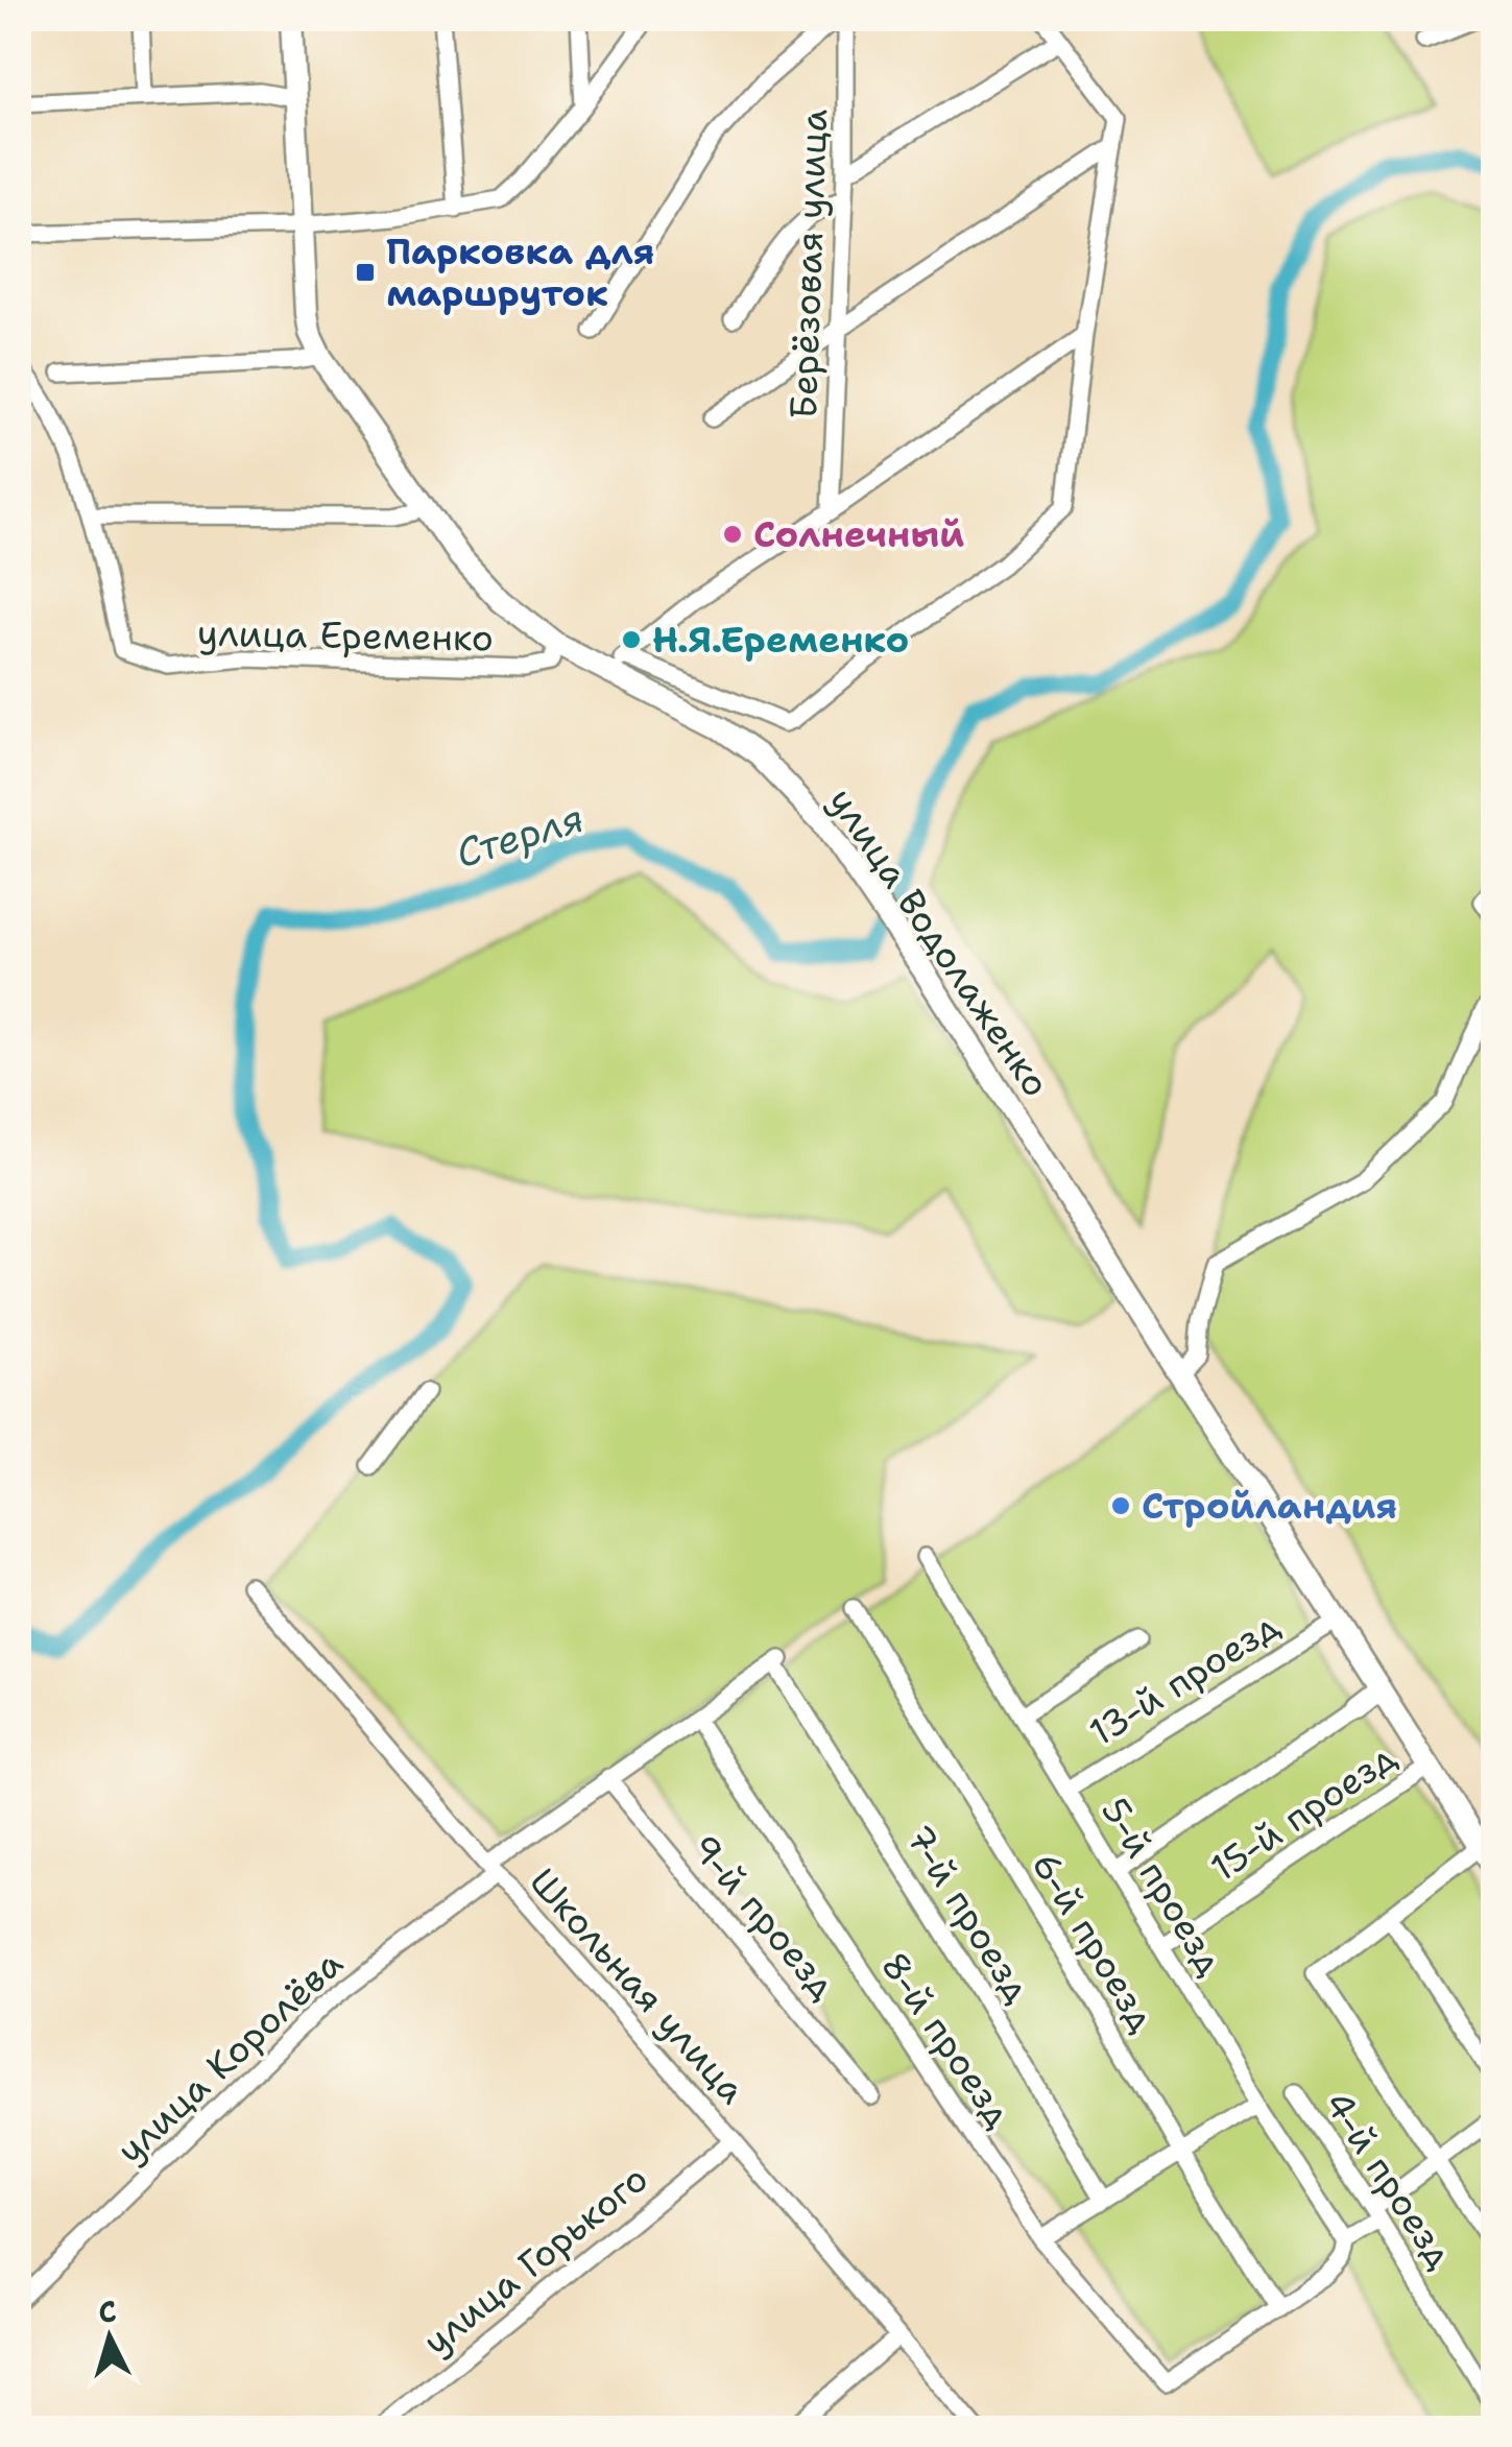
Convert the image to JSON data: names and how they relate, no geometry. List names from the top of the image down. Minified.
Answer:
{"streets":{"main road":["улица Водолаженко"],"street":["Берёзовая улица","улица Еременко","13-й проезд","15-й проезд","5-й проезд","7-й проезд","9-й проезд","6-й проезд","Школьная улица","8-й проезд","улица Королёва","4-й проезд","улица Горького"]},"crossings":[["улица Еременко","улица Водолаженко"],["улица Водолаженко","13-й проезд"],["улица Водолаженко","15-й проезд"],["13-й проезд","5-й проезд"],["15-й проезд","5-й проезд"],["7-й проезд","улица Королёва"],["9-й проезд","улица Королёва"],["6-й проезд","8-й проезд"],["Школьная улица","улица Королёва"],["Школьная улица","улица Горького"],["8-й проезд","улица Королёва"]],"water":["Стерля"],"places":{"transit":["Парковка для маршруток"],"other":["Солнечный","Н.Я.Еременко","Стройландия"]},"north":"top"}
